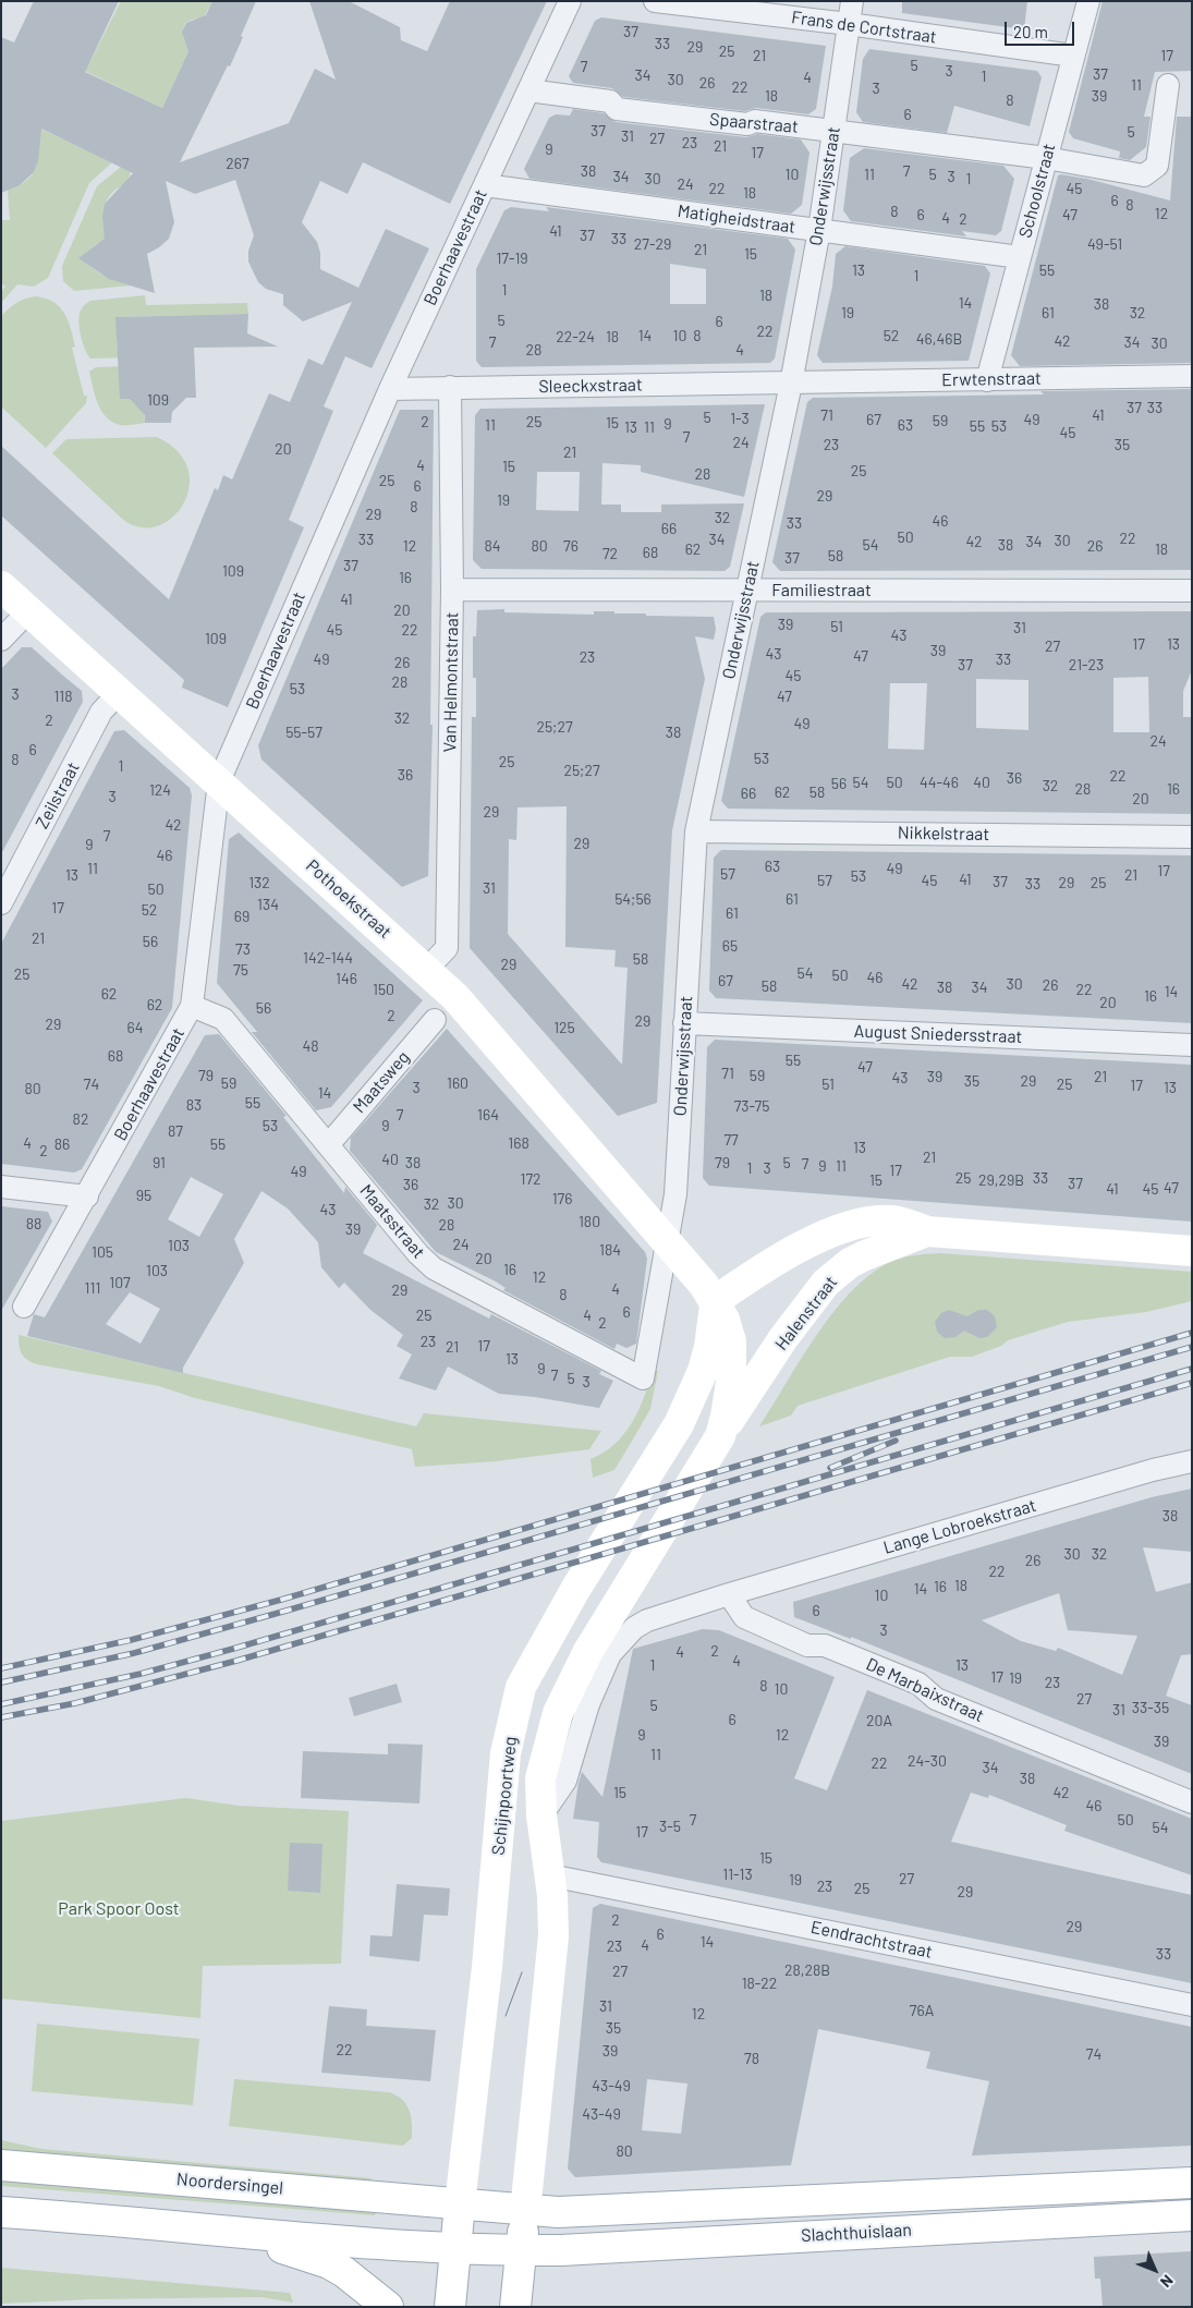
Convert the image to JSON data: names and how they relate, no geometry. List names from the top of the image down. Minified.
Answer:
{"streets":{"street":["Frans de Cortstraat","Spaarstraat","Onderwijsstraat","Schoolstraat","Matigheidstraat","Boerhaavestraat","Erwtenstraat","Sleeckxstraat","Familiestraat","Van Helmontstraat","Zeilstraat","Nikkelstraat","Pothoekstraat","August Sniedersstraat","Maatsweg","Maatsstraat","Halenstraat","Lange Lobroekstraat","De Marbaixstraat","Schijnpoortweg","Eendrachtstraat","Noordersingel","Slachthuislaan"]},"crossings":[["Frans de Cortstraat","Onderwijsstraat"],["Frans de Cortstraat","Schoolstraat"],["Spaarstraat","Onderwijsstraat"],["Spaarstraat","Schoolstraat"],["Spaarstraat","Boerhaavestraat"],["Onderwijsstraat","Matigheidstraat"],["Onderwijsstraat","Erwtenstraat"],["Onderwijsstraat","Sleeckxstraat"],["Onderwijsstraat","Familiestraat"],["Onderwijsstraat","Nikkelstraat"],["Onderwijsstraat","Pothoekstraat"],["Onderwijsstraat","August Sniedersstraat"],["Onderwijsstraat","Maatsstraat"],["Onderwijsstraat","Schijnpoortweg"],["Schoolstraat","Matigheidstraat"],["Schoolstraat","Erwtenstraat"],["Matigheidstraat","Boerhaavestraat"],["Boerhaavestraat","Sleeckxstraat"],["Boerhaavestraat","Pothoekstraat"],["Boerhaavestraat","Maatsstraat"],["Erwtenstraat","Sleeckxstraat"],["Sleeckxstraat","Van Helmontstraat"],["Familiestraat","Van Helmontstraat"],["Van Helmontstraat","Pothoekstraat"],["Zeilstraat","Pothoekstraat"],["Pothoekstraat","Maatsstraat"],["Pothoekstraat","Schijnpoortweg"],["Maatsweg","Maatsstraat"],["Maatsstraat","Schijnpoortweg"],["Halenstraat","Schijnpoortweg"],["Lange Lobroekstraat","De Marbaixstraat"],["Schijnpoortweg","Eendrachtstraat"],["Schijnpoortweg","Noordersingel"],["Schijnpoortweg","Slachthuislaan"],["Noordersingel","Slachthuislaan"]],"parks":["Park Spoor Oost"],"house_numbers":["37","33","29","25","21","17","5","7","3","37","34","1","4","30","26","11","22","3","18","39","8","6","37","5","31","27","23","21","9","17","267","38","7","10","11","5","34","3","30","1","24","22","45","18","6","8","8","12","6","47","4","2","41","37","33","27-29","49-51","21","15","17-19","13","55","1","1","18","14","38","19","61","32","5","6","22","14","10","8","52","22-24","18","46,46B","42","7","34","30","28","4","109","37","33","71","41","5","1-3","67","49","59","2","25","15","9","11","63","55","53","13","11","45","7","24","23","35","20","21","4","15","25","28","25","6","29","19","8","29","32","46","33","66","50","22","33","34","30","42","34","54","38","12","84","80","76","26","62","18","68","72","58","37","37","109","16","41","20","39","51","31","45","22","43","109","17","13","27","39","43","47","23","49","33","26","37","21-23","45","28","53","3","118","47","32","2","49","25;27","55-57","38","24","6","53","8","25","1","25;27","36","22","36","54","50","44-46","40","56","32","28","16","124","62","58","66","3","20","29","42","7","29","9","46","63","11","49","17","57","13","21","53","41","57","45","37","132","29","25","33","31","50","54;56","61","134","17","52","61","69","21","56","65","73","142-144","58","29","75","54","25","50","46","146","67","42","30","26","58","38","34","150","22","14","62","16","20","62","56","2","29","29","64","125","48","68","55","47","71","79","59","39","21","43","35","29","59","160","74","51","25","17","3","13","80","14","55","83","73-75","7","164","82","53","9","87","77","4","168","86","55","13","2","21","40","91","38","79","5","7","9","11","1","3","17","49","25","33","172","15","29,29B","37","36","47","41","45","95","176","30","32","43","180","88","28","39","24","103","184","105","20","16","103","12","107","111","4","29","8","6","25","4","2","23","17","21","13","9","7","5","3","38","30","32","26","22","18","16","14","10","6","3","2","4","4","1","13","17","19","23","8","10","27","5","33-35","31","6","20A","9","12","39","11","24-30","22","34","38","15","42","46","7","50","3-5","54","17","15","11-13","27","19","23","25","29","2","29","6","14","4","23","33","28,28B","27","18-22","31","76A","12","35","22","39","74","78","43-49","43-49","80"],"scale_bar":"20 m","north":"bottom right"}
